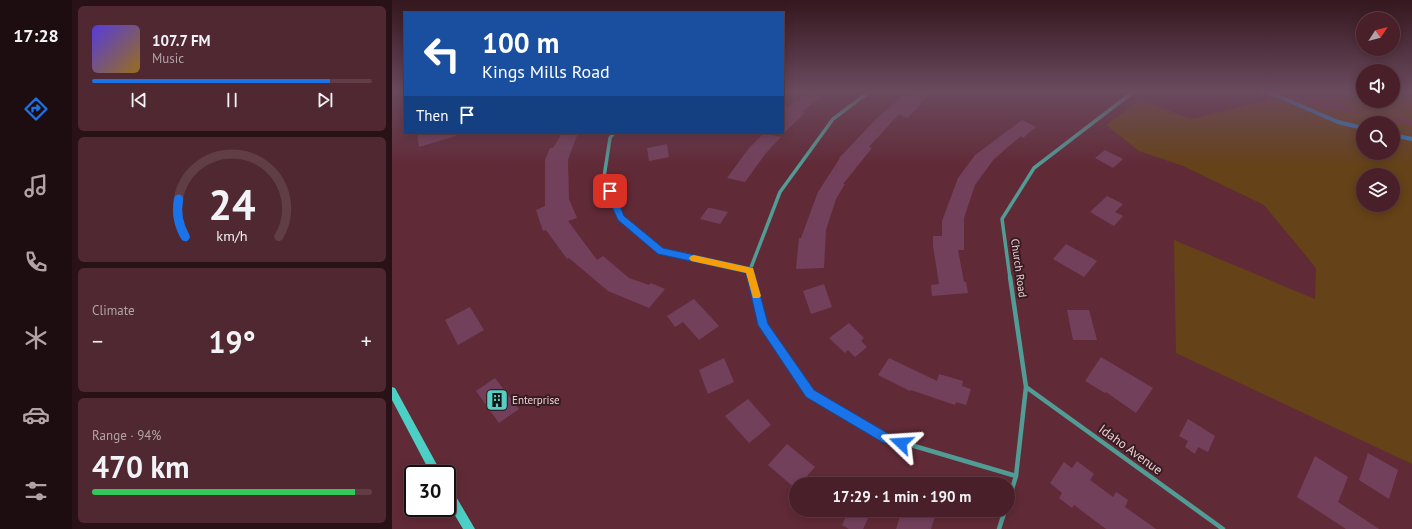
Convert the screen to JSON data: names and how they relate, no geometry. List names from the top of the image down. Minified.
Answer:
{"streets":{"street":["Church Road","Idaho Avenue"]},"crossings":[["Church Road","Idaho Avenue"]],"places":{"building":["Enterprise"]},"north":"top right","page":{"tabs":"17:28","turn":["100 m","Kings Mills Road"],"song":["107.7 FM","Music"],"then":"Then","tile":["Climate",["Range · 94%","470 km"]],"heat":["−","19°","+"],"limit":"30","trip":"17:29 · 1 min · 190 m","gauge":["24","km/h"]}}
